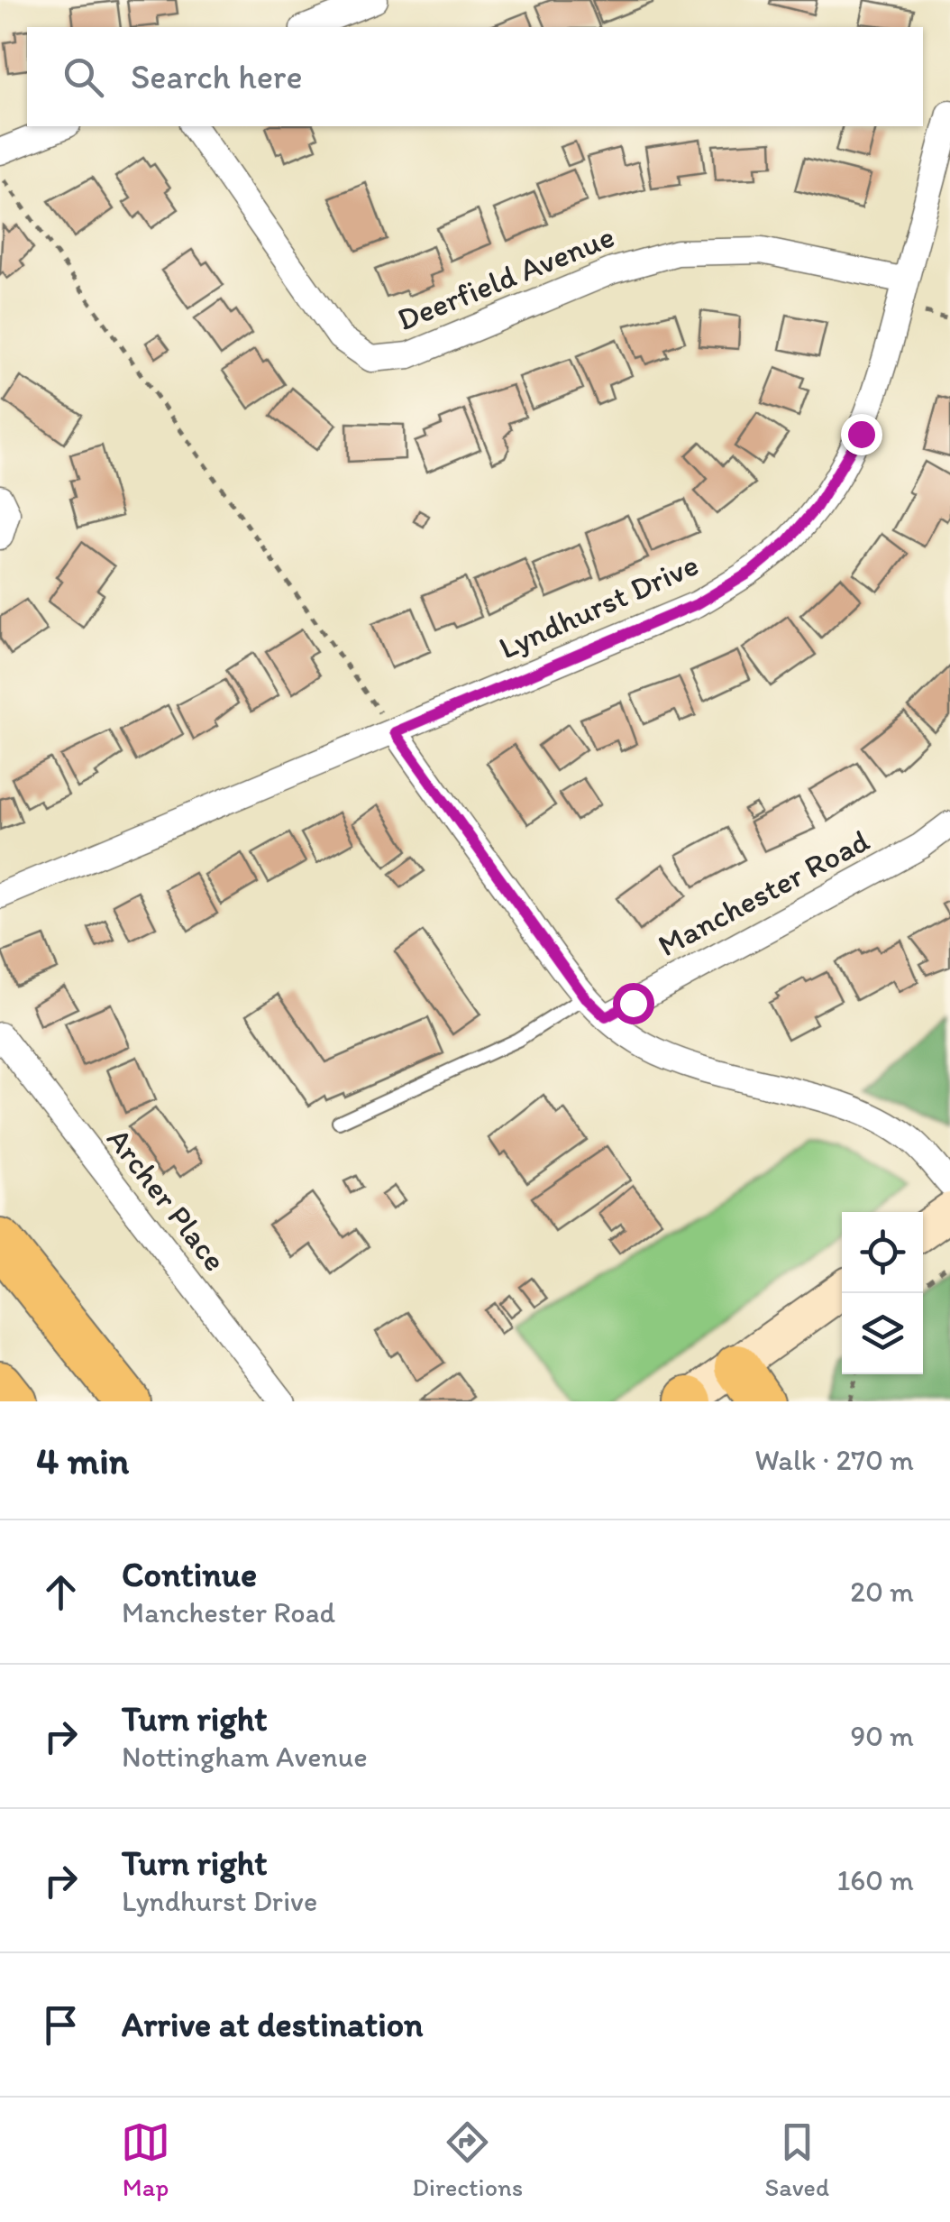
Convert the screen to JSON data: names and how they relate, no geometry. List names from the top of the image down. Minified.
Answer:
{"streets":{"street":["Deerfield Avenue","Lyndhurst Drive","Manchester Road","Archer Place"]},"crossings":[["Deerfield Avenue","Lyndhurst Drive"]],"page":{"search":"Search here","heading":["4 min","Walk · 270 m"],"list":[["Continue","Manchester Road","20 m"],["Turn right","Nottingham Avenue","90 m"],["Turn right","Lyndhurst Drive","160 m"],"Arrive at destination"],"nav":["Map","Directions","Saved"]}}
